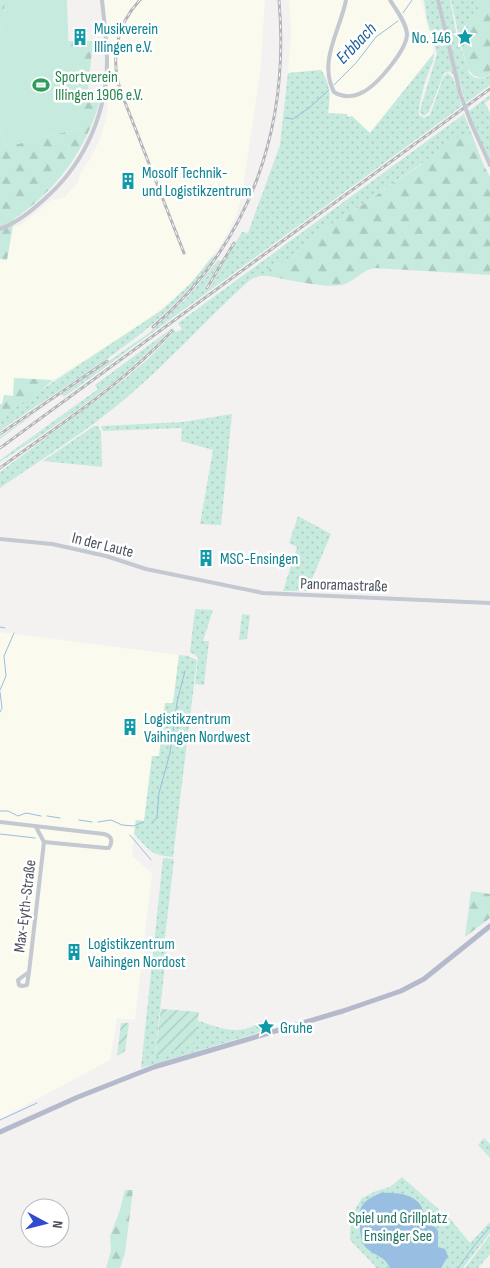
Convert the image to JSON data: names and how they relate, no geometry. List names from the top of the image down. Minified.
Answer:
{"streets":{"street":["In der Laute","Panoramastraße","Max-Eyth-Straße"]},"crossings":[["In der Laute","Panoramastraße"]],"water":["Erbbach"],"parks":["Spiel und Grillplatz Ensinger See"],"places":{"building":["Musikverein Illingen e.V.","Mosolf Technik- und Logistikzentrum","MSC-Ensingen","Logistikzentrum Vaihingen Nordwest","Logistikzentrum Vaihingen Nordost"],"place":["No. 146","Gruhe"],"sports":["Sportverein Illingen 1906 e.V."]},"north":"right"}
